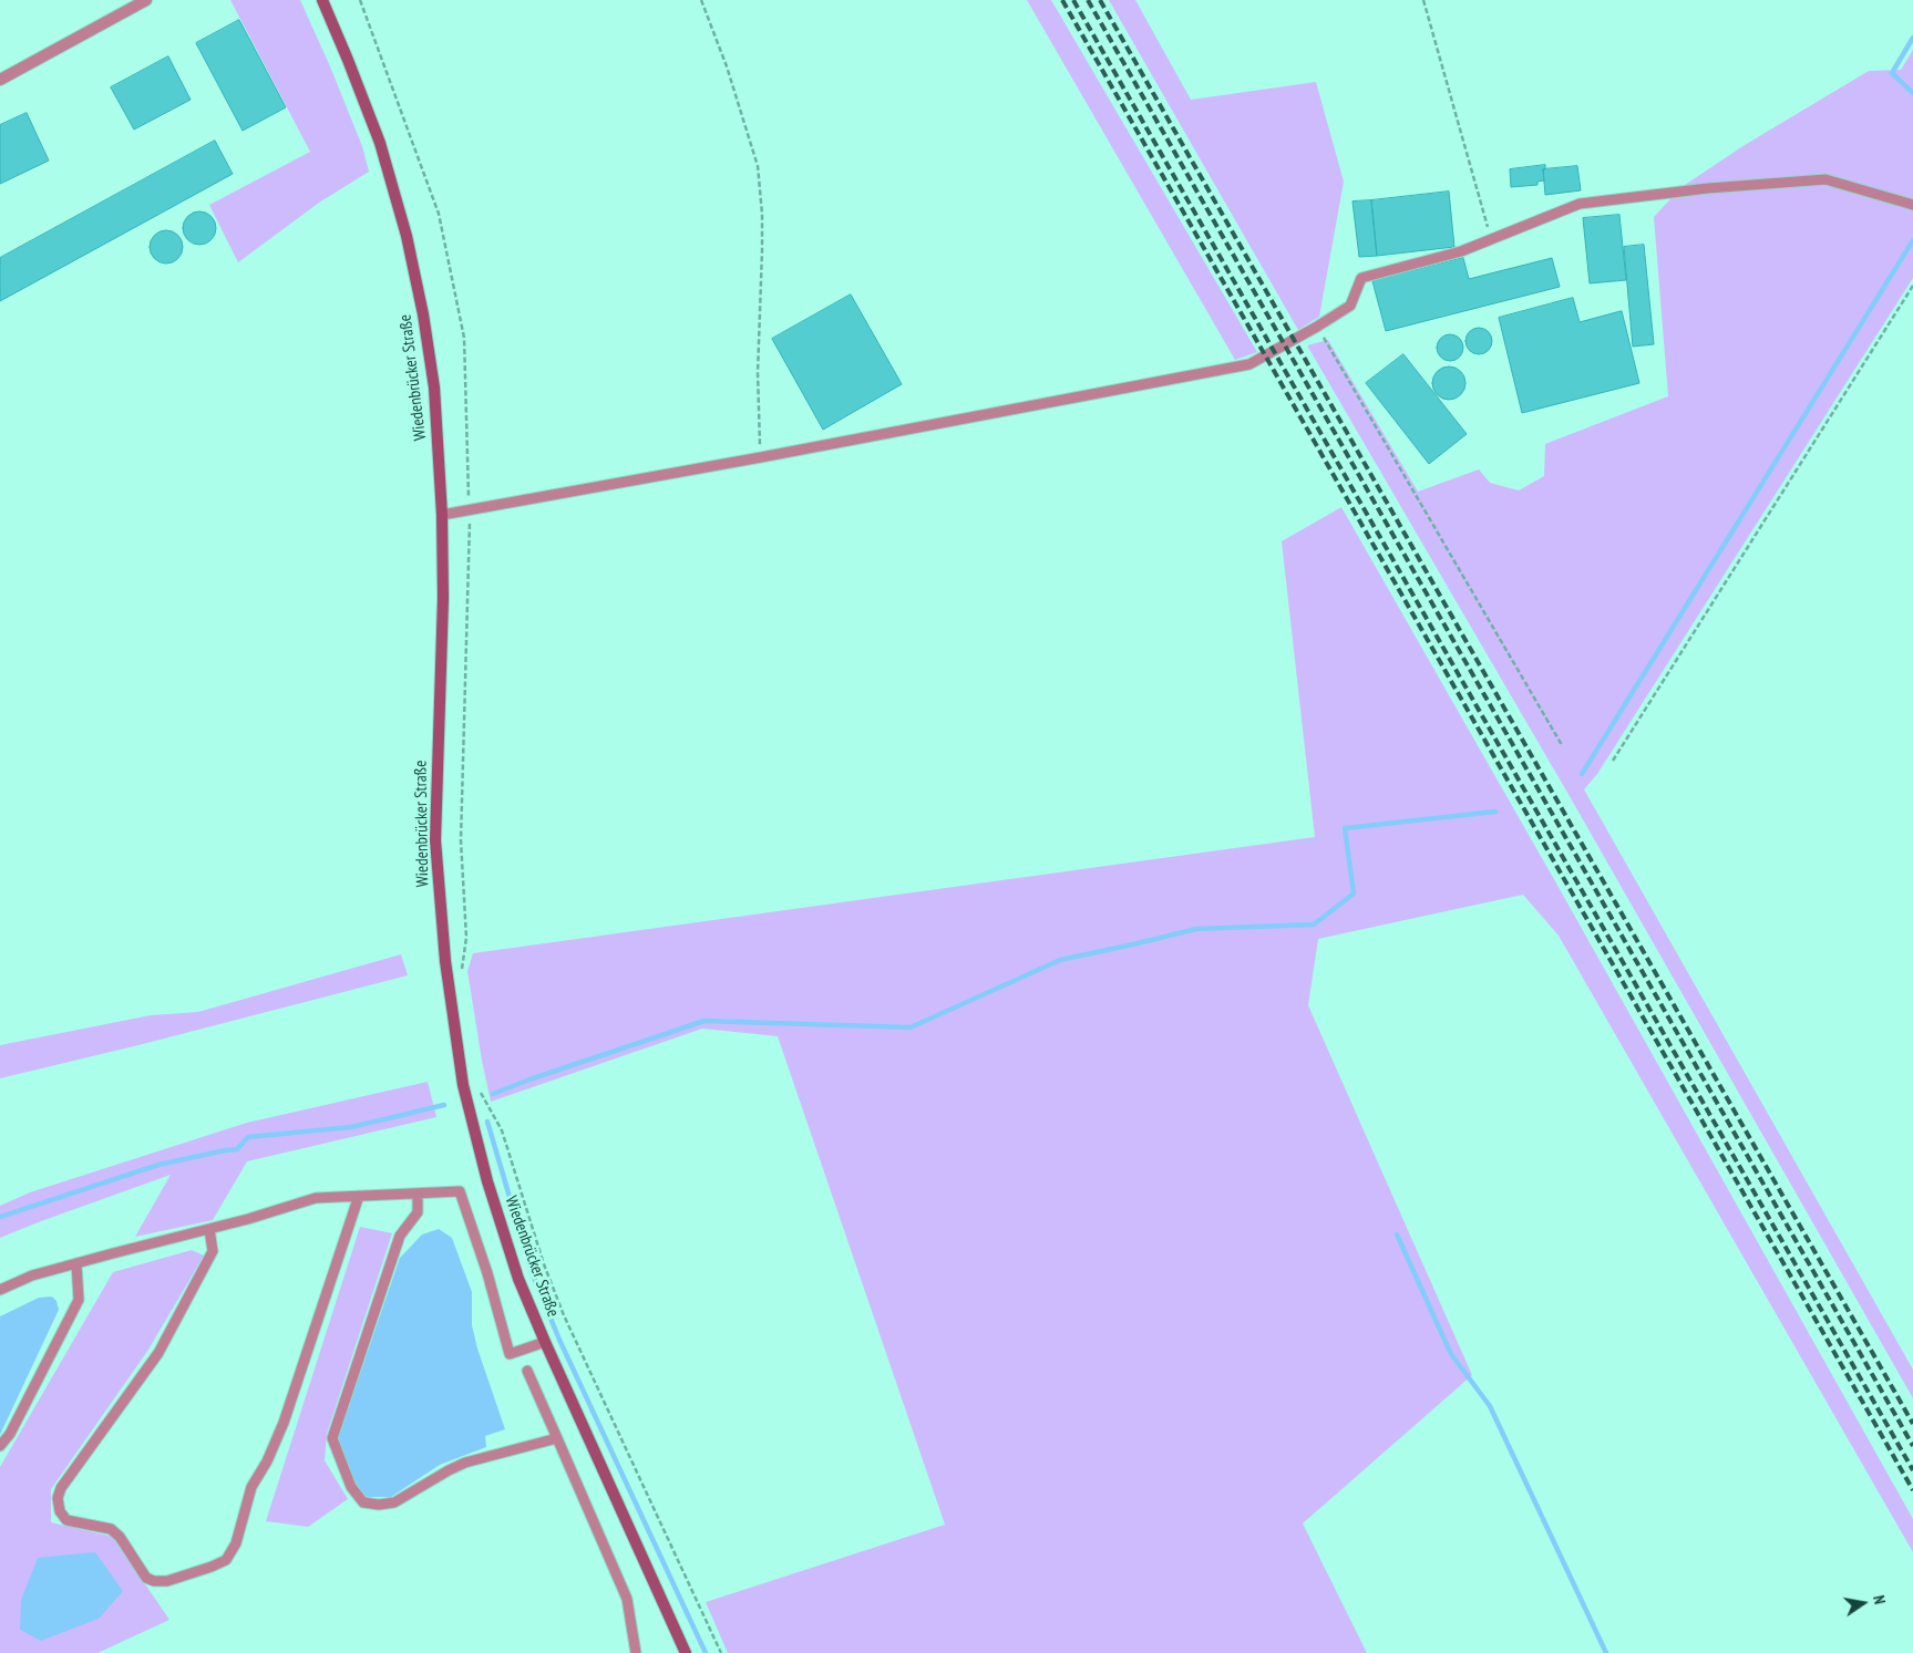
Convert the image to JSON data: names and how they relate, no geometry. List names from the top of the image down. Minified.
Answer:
{"streets":{"street":["Wiedenbrücker Straße"]},"north":"right"}
